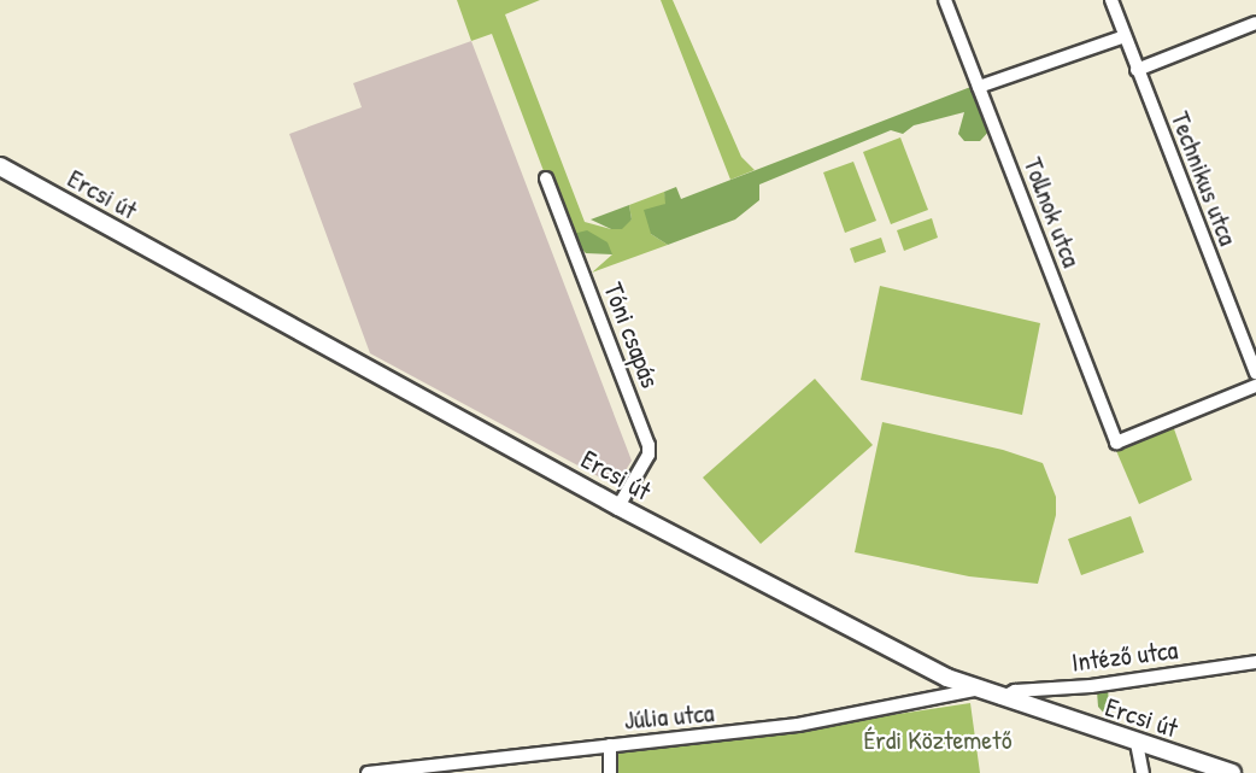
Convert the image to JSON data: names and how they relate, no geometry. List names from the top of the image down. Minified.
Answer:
{"streets":{"main road":["Ercsi út"],"street":["Technikus utca","Tollnok utca","Tóni csapás","Intéző utca","Júlia utca"]},"crossings":[["Ercsi út","Tóni csapás"],["Ercsi út","Intéző utca"],["Ercsi út","Júlia utca"]],"parks":["Érdi Köztemető"]}
